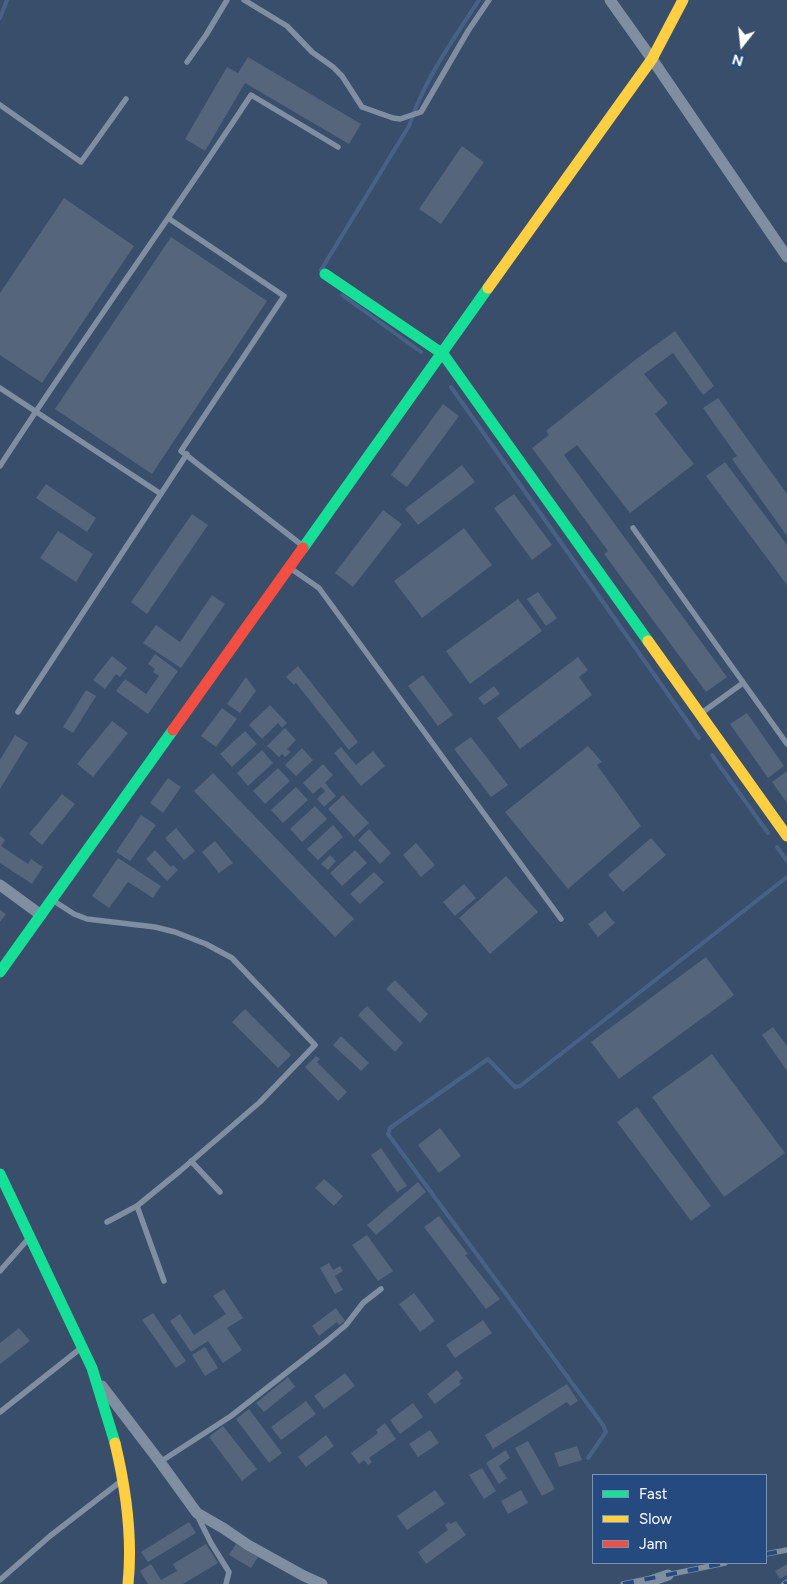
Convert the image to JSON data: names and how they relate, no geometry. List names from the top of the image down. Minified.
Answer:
{"legend":["Fast","Slow","Jam"],"north":"bottom"}
